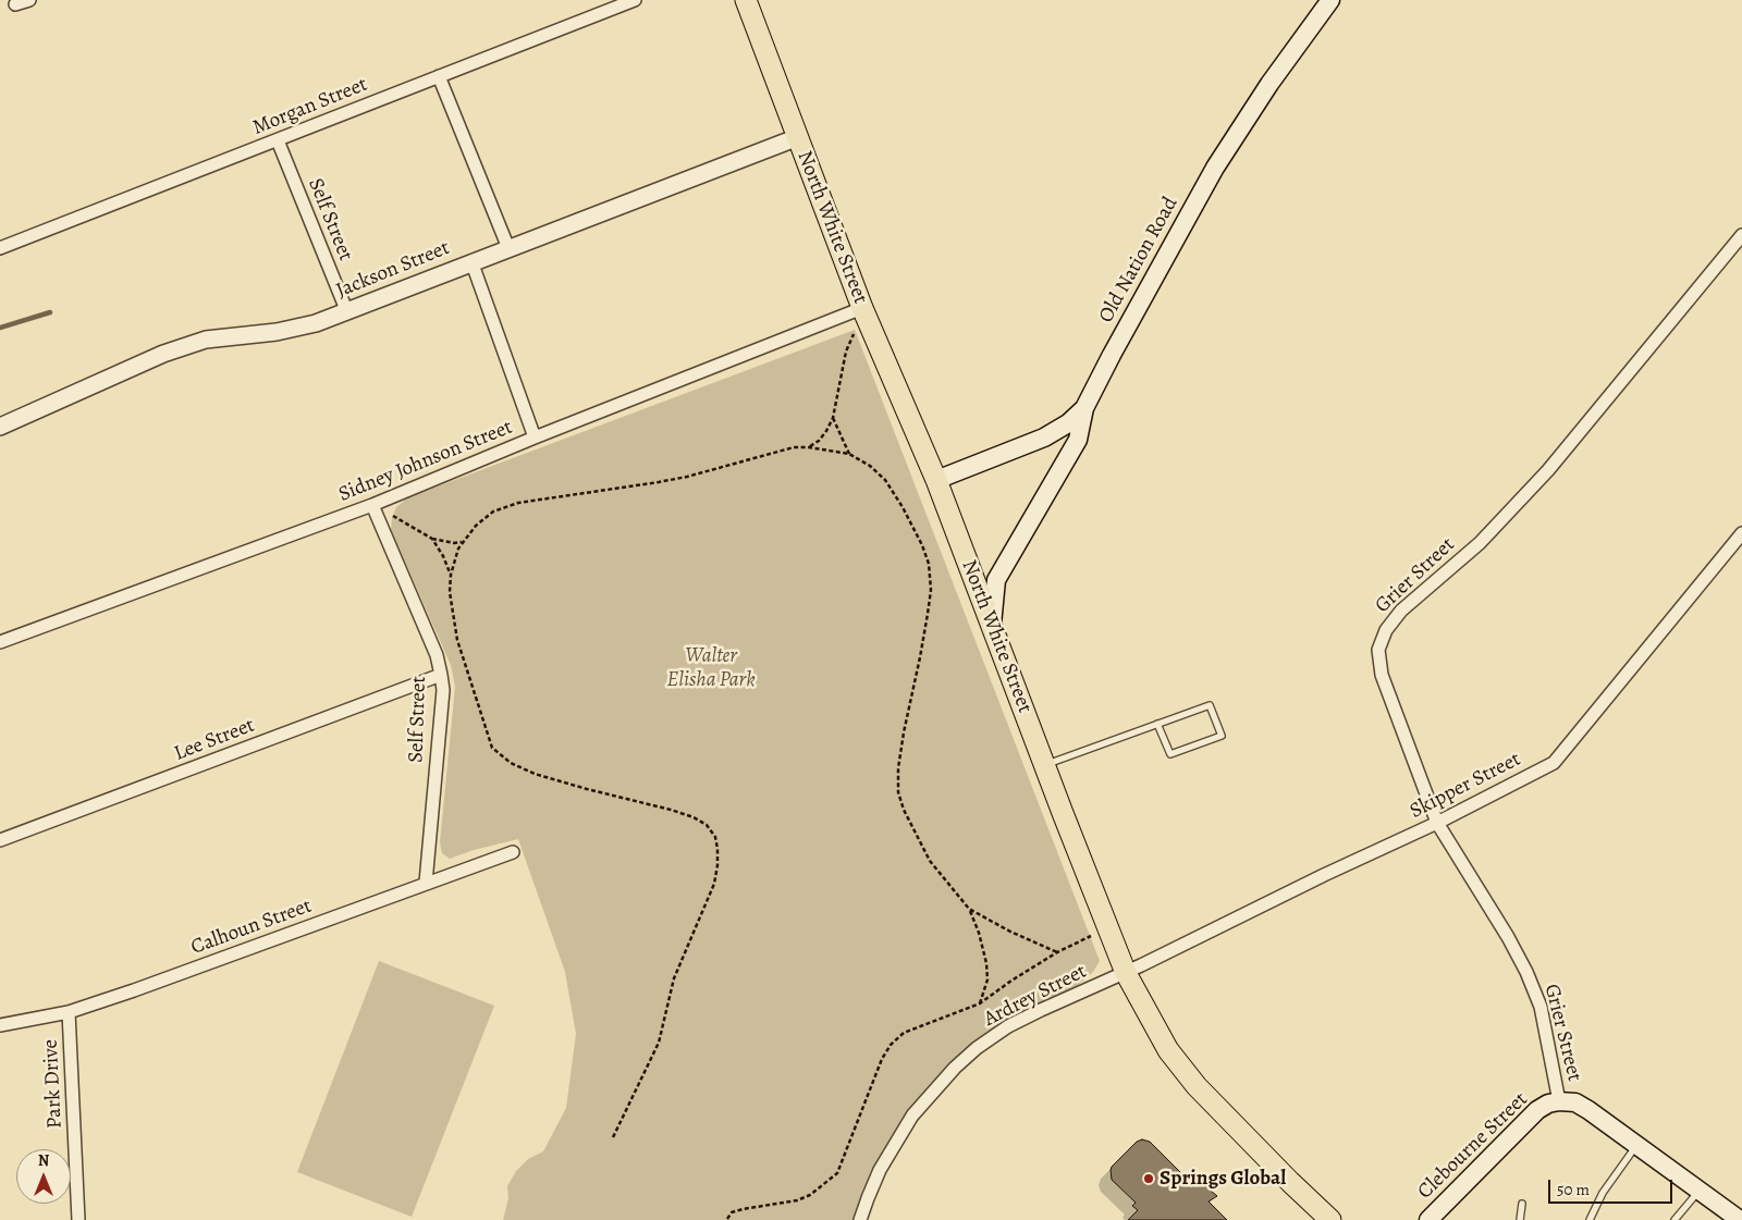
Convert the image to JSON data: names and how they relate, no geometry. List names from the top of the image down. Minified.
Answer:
{"streets":{"main road":["North White Street","Old Nation Road","Clebourne Street"],"street":["Morgan Street","Self Street","Jackson Street","Sidney Johnson Street","Grier Street","Lee Street","Skipper Street","Calhoun Street","Ardrey Street","Park Drive"]},"crossings":[["Morgan Street","Self Street"],["Self Street","Jackson Street"],["Self Street","Sidney Johnson Street"],["Self Street","Lee Street"],["Self Street","Calhoun Street"],["North White Street","Old Nation Road"],["North White Street","Jackson Street"],["North White Street","Sidney Johnson Street"],["North White Street","Skipper Street"],["North White Street","Ardrey Street"],["Grier Street","Skipper Street"],["Grier Street","Clebourne Street"],["Skipper Street","Ardrey Street"],["Calhoun Street","Park Drive"]],"parks":["Walter Elisha Park"],"places":["Springs Global"],"scale_bar":"50 m","north":"top"}
